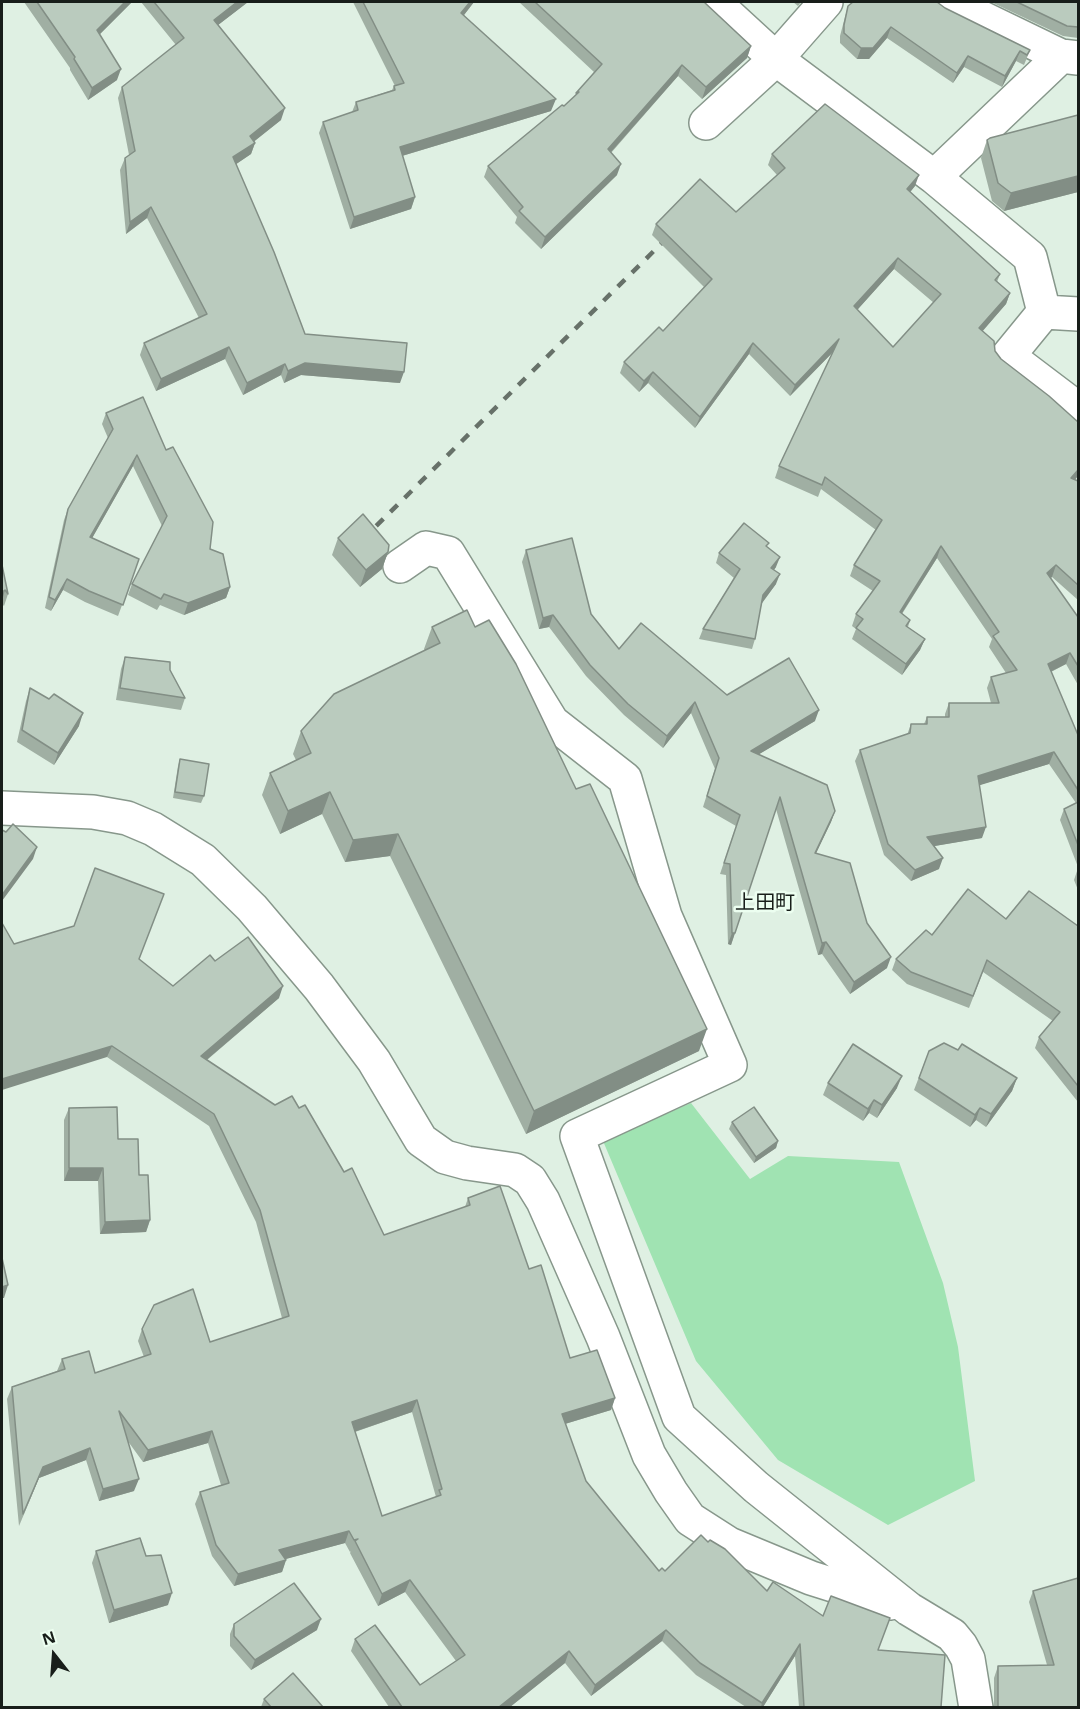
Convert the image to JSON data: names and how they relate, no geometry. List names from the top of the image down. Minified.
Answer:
{"districts":["上田町"],"north":"top"}
